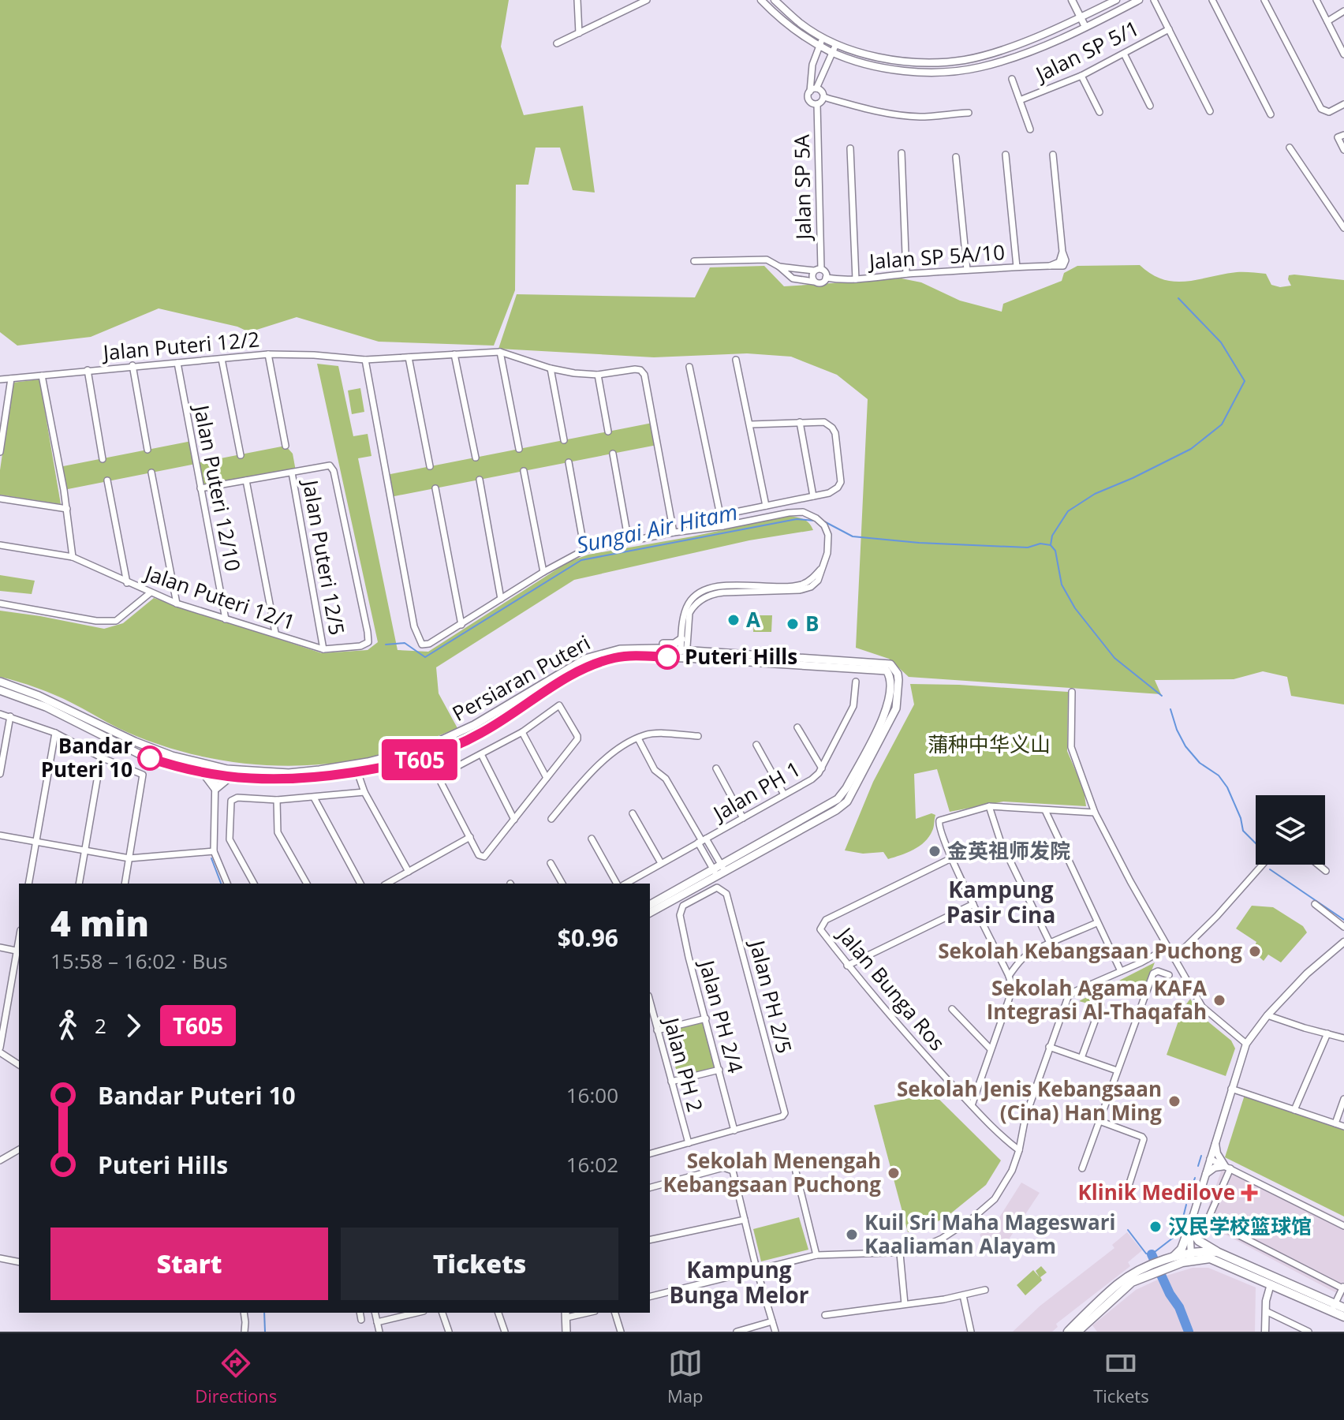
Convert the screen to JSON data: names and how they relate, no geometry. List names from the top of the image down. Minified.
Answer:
{"streets":{"main road":["Persiaran Puteri"],"street":["Jalan SP 5/1","Jalan SP 5A","Jalan SP 5A/10","Jalan Puteri 12/2","Jalan Puteri 12/10","Jalan Puteri 12/5","Jalan Puteri 12/1","Jalan PH 1","Jalan Bunga Ros","Jalan PH 2/5","Jalan PH 2/4","Jalan PH 2"]},"crossings":[["Jalan SP 5A","Jalan SP 5A/10"],["Jalan Puteri 12/2","Jalan Puteri 12/10"],["Jalan Puteri 12/10","Jalan Puteri 12/1"],["Jalan Puteri 12/5","Jalan Puteri 12/1"],["Jalan PH 2/5","Jalan PH 2/4"]],"districts":["Kampung Pasir Cina","Kampung Bunga Melor"],"water":["Sungai Air Hitam"],"parks":["蒲种中华义山"],"places":{"other":["A","B","Puteri Hills","Bandar Puteri 10","金英祖师发院","Sekolah Kebangsaan Puchong","Sekolah Agama KAFA Integrasi Al-Thaqafah","Sekolah Jenis Kebangsaan (Cina) Han Ming","Sekolah Menengah Kebangsaan Puchong","汉民学校篮球馆","Kuil Sri Maha Mageswari Kaaliaman Alayam"],"health":["Klinik Medilove"]},"lines":["bus line T605"],"page":{"on_map":"T605","heading":["4 min","15:58 – 16:02 · Bus","$0.96"],"legs":["2","T605"],"list":[{"name":"Bandar Puteri 10","value":"16:00"},{"name":"Puteri Hills","value":"16:02"}],"buttons":["Start","Tickets"],"tabs":["Directions","Map","Tickets"]}}
